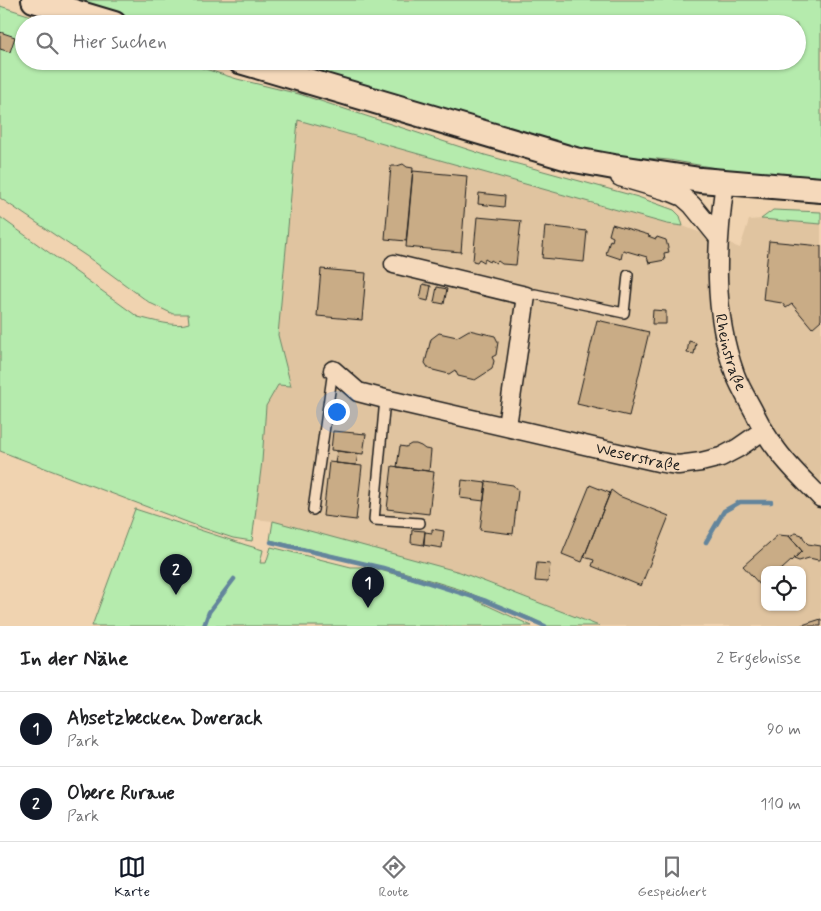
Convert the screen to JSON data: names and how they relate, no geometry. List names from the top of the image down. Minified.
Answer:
{"streets":{"street":["Rheinstraße","Weserstraße"]},"crossings":[["Rheinstraße","Weserstraße"]],"page":{"search":"Hier suchen","pins":["2","1"],"heading":["In der Nähe","2 Ergebnisse"],"list":[{"mark":"1","name":"Absetzbecken Doverack","note":"Park","value":"90 m"},{"mark":"2","name":"Obere Ruraue","note":"Park","value":"110 m"}],"nav":["Karte","Route","Gespeichert"]}}
